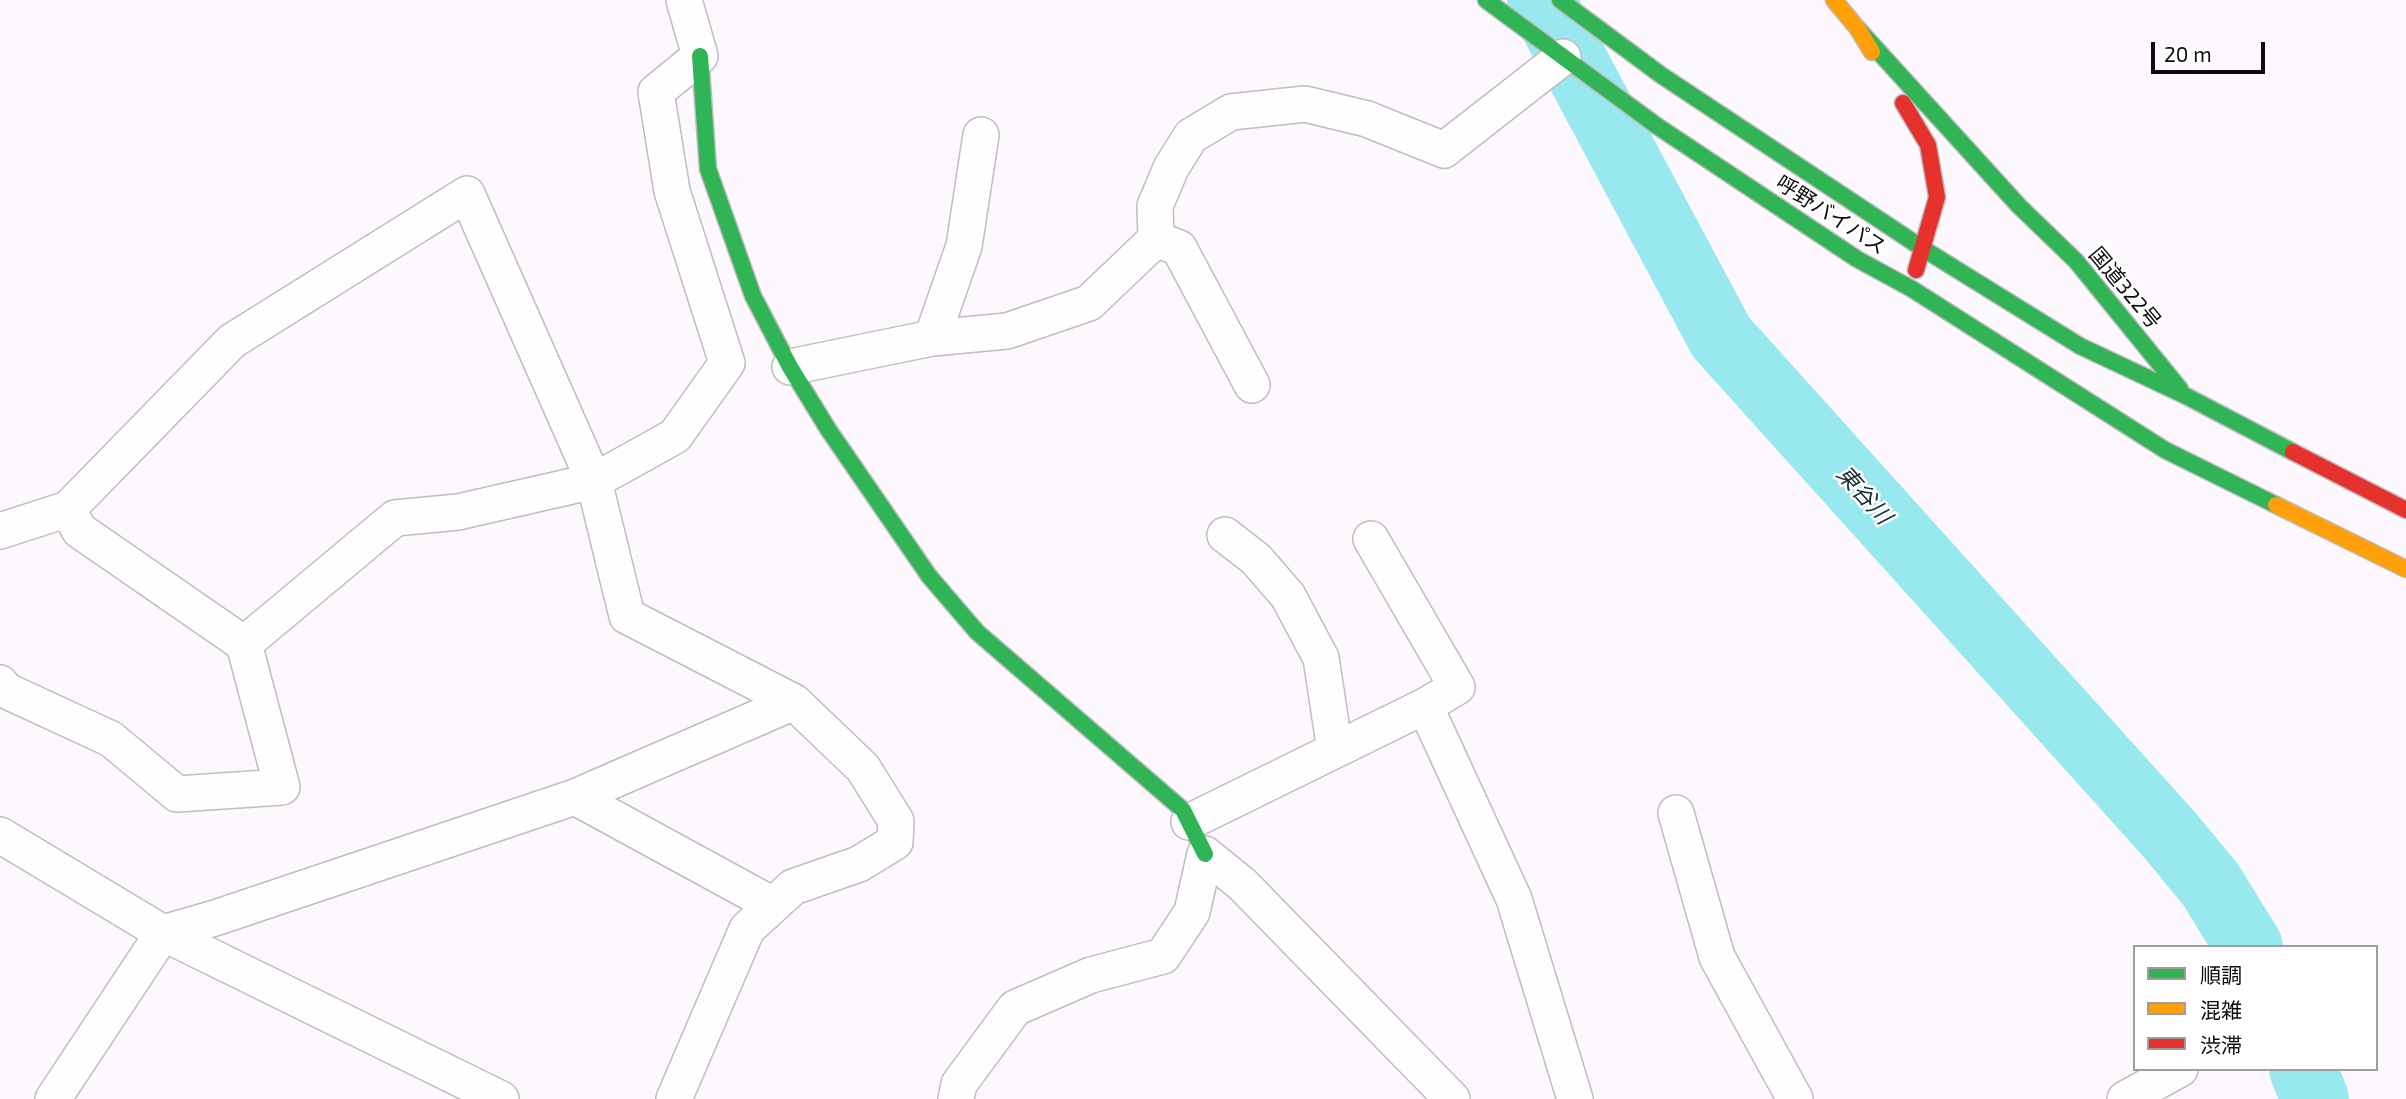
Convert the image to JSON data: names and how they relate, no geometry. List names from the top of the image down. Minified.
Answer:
{"streets":{"main road":["呼野バイパス","国道322号"]},"crossings":[["呼野バイパス","国道322号"]],"water":["東谷川"],"legend":["順調","混雑","渋滞"],"scale_bar":"20 m"}
